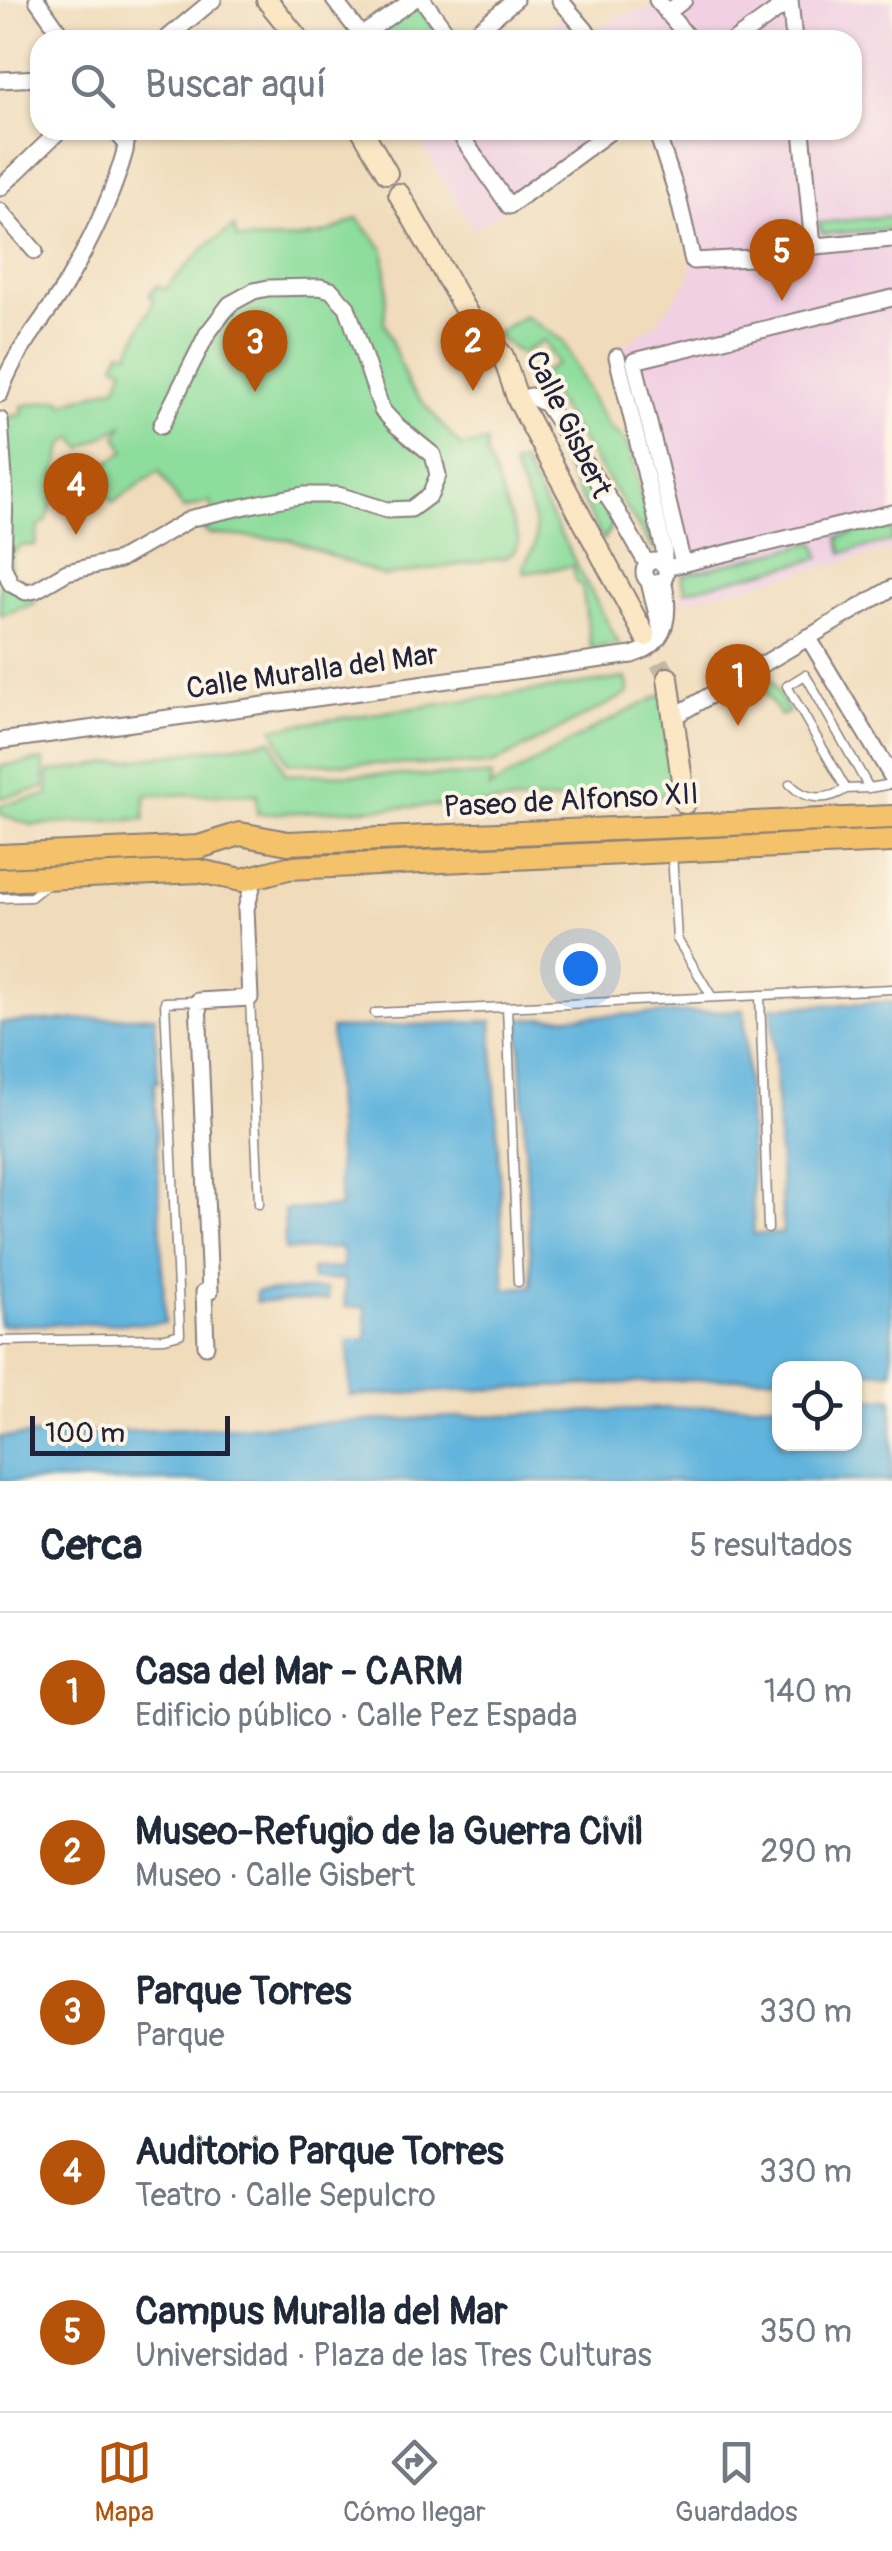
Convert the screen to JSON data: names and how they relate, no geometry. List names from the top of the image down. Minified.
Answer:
{"streets":{"main road":["Paseo de Alfonso XII"],"street":["Calle Gisbert","Calle Muralla del Mar"]},"crossings":[["Calle Gisbert","Calle Muralla del Mar"]],"scale_bar":"100 m","page":{"search":"Buscar aquí","pins":["5","2","3","4","1"],"scale":"100 m","heading":["Cerca","5 resultados"],"list":[{"mark":"1","name":"Casa del Mar - CARM","note":"Edificio público · Calle Pez Espada","value":"140 m"},{"mark":"2","name":"Museo-Refugio de la Guerra Civil","note":"Museo · Calle Gisbert","value":"290 m"},{"mark":"3","name":"Parque Torres","note":"Parque","value":"330 m"},{"mark":"4","name":"Auditorio Parque Torres","note":"Teatro · Calle Sepulcro","value":"330 m"},{"mark":"5","name":"Campus Muralla del Mar","note":"Universidad · Plaza de las Tres Culturas","value":"350 m"}],"nav":["Mapa","Cómo llegar","Guardados"]}}
